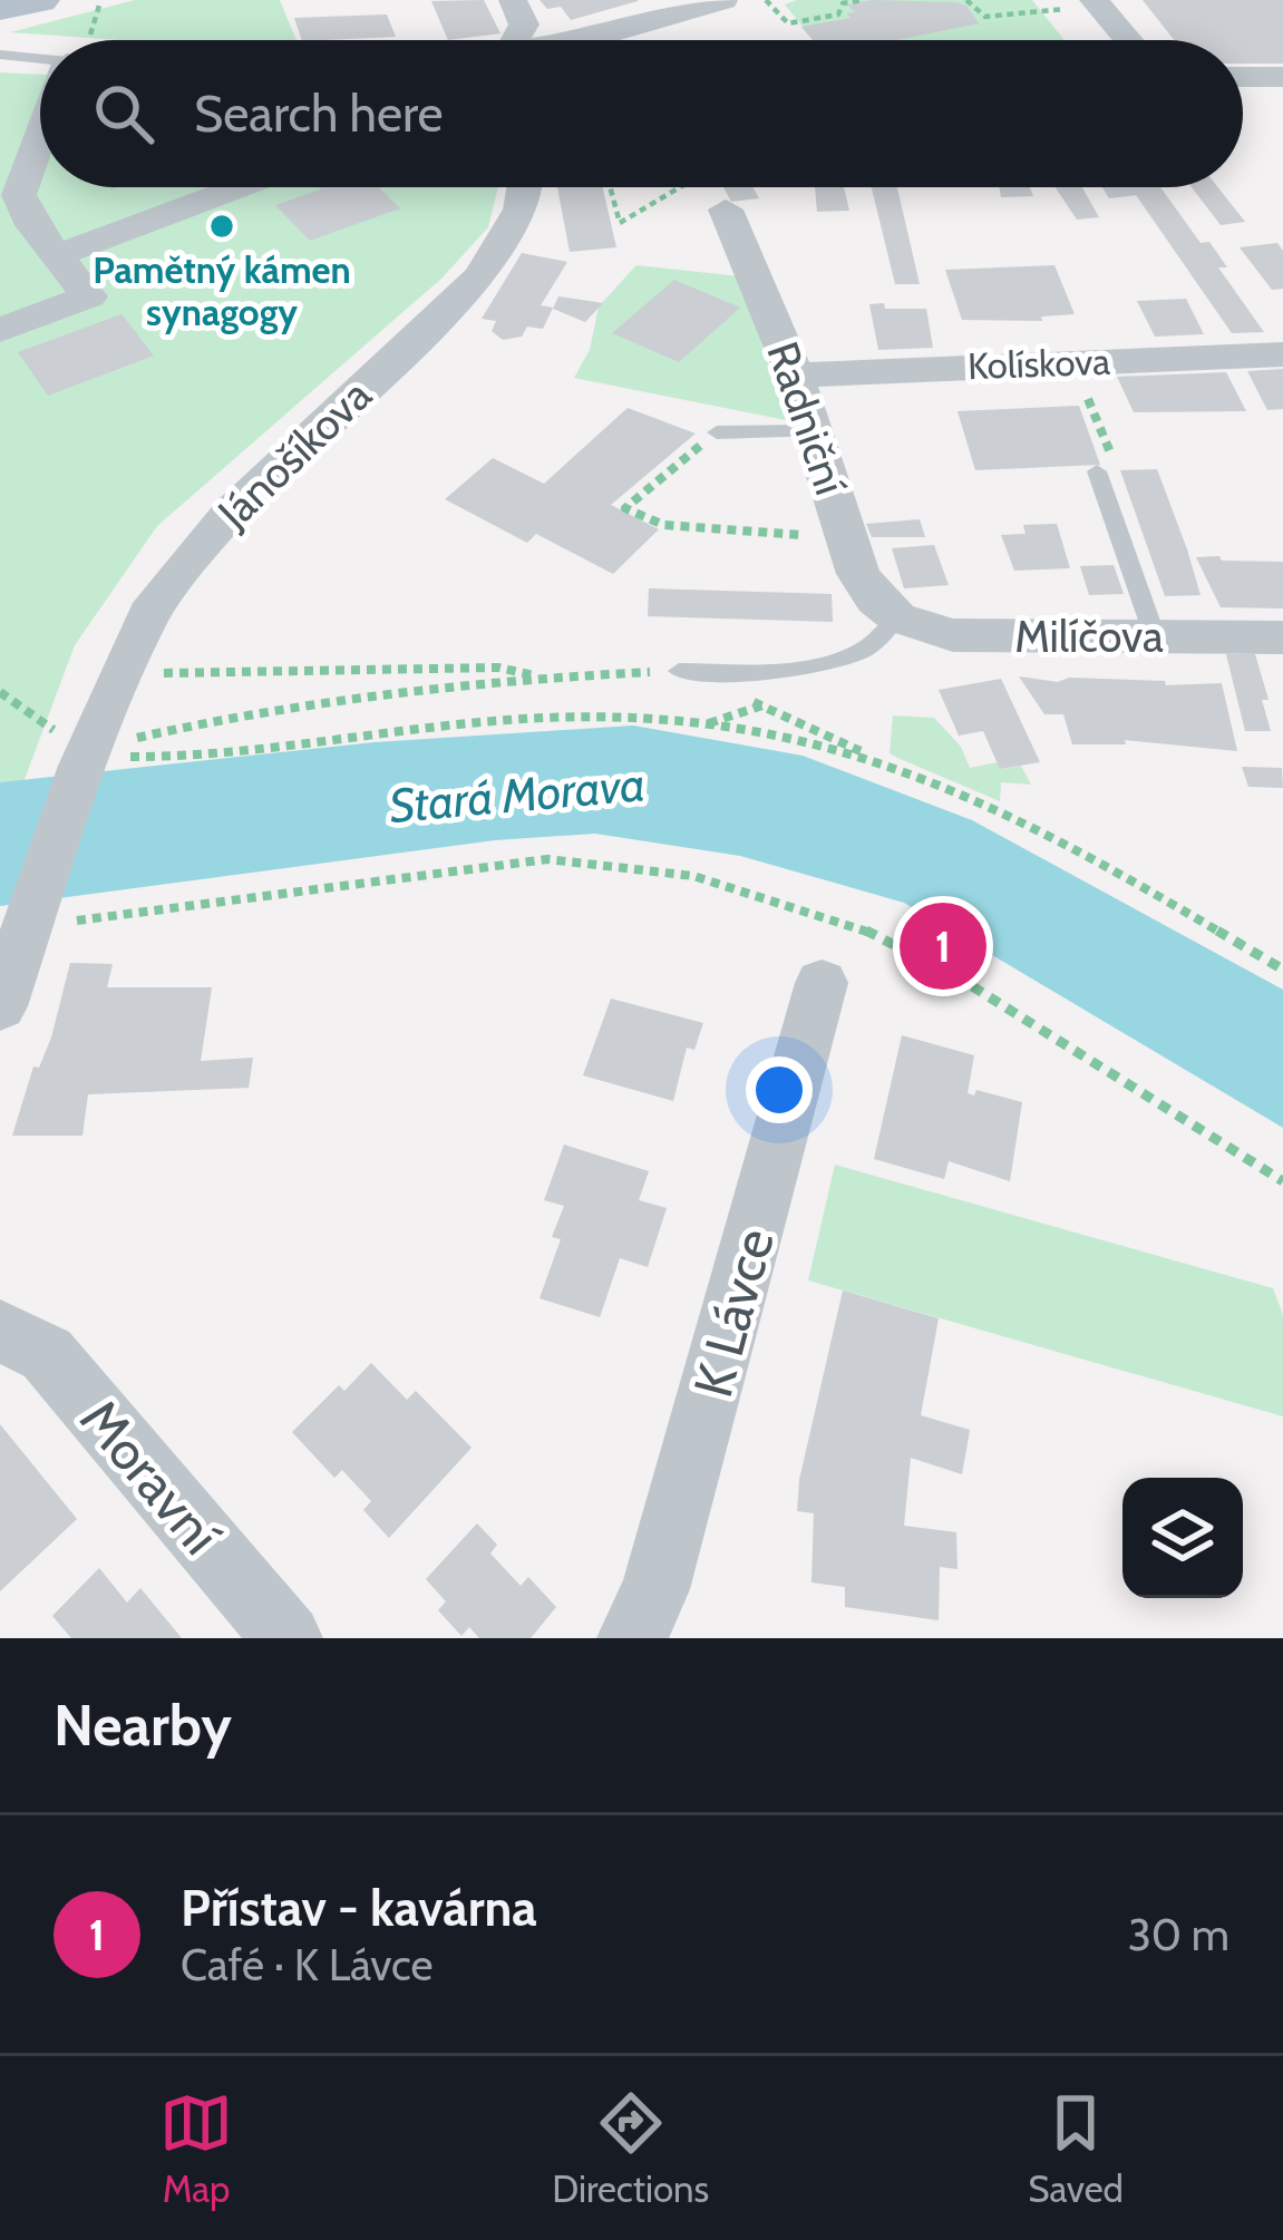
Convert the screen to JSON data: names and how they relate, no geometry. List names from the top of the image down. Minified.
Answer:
{"streets":{"street":["Kolískova","Radniční","Jánošíkova","Milíčova","K Lávce","Moravní"]},"crossings":[["Kolískova","Radniční"],["Radniční","Milíčova"]],"water":["Stará Morava"],"places":["Pamětný kámen synagogy"],"page":{"search":"Search here","pins":"1","heading":"Nearby","list":[{"mark":"1","name":"Přístav - kavárna","note":"Café · K Lávce","value":"30 m"}],"nav":["Map","Directions","Saved"]}}
